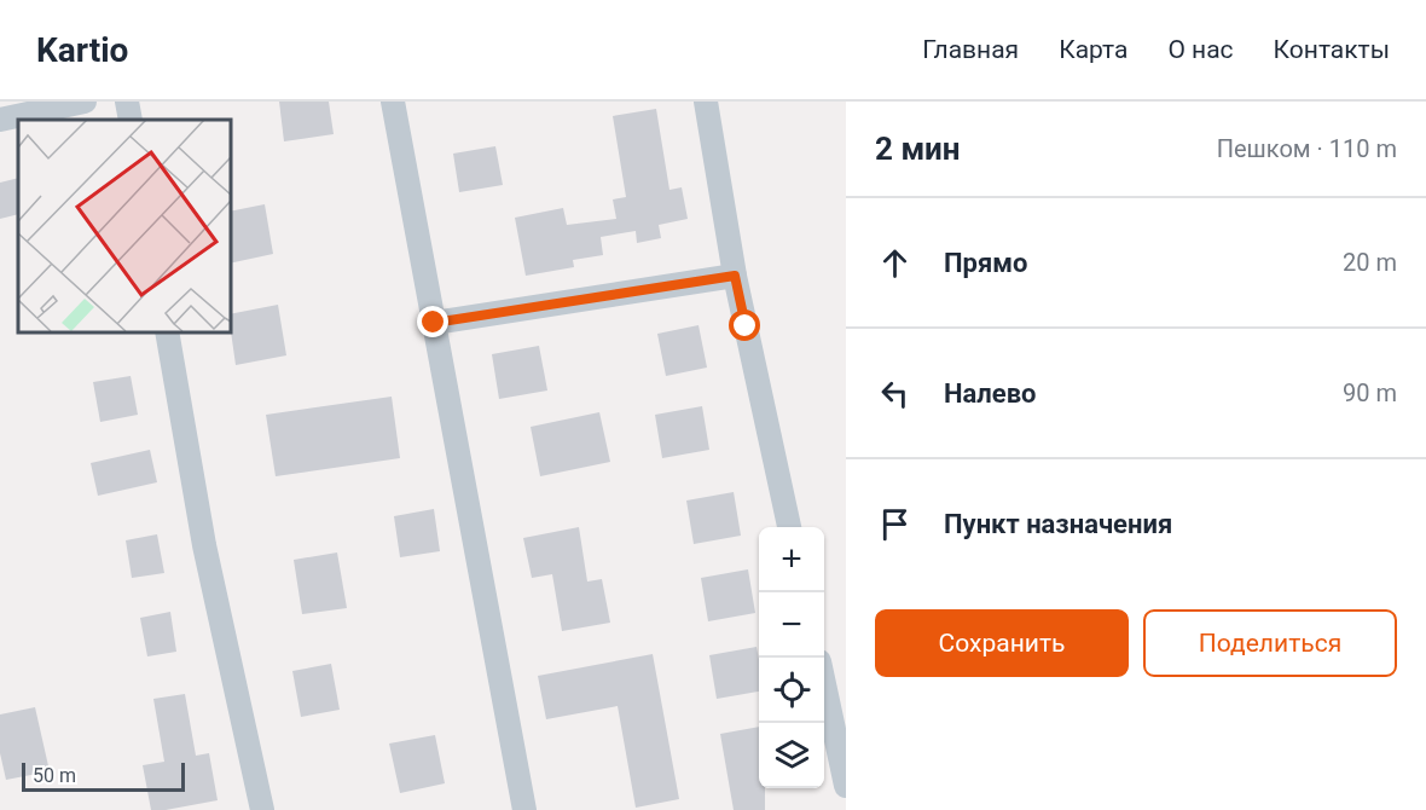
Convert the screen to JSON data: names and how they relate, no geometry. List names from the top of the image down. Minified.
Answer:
{"scale_bar":"50 m","page":{"header":"Kartio","nav":["Главная","Карта","О нас","Контакты"],"heading":["2 мин","Пешком · 110 m"],"list":[["Прямо","20 m"],["Налево","90 m"],"Пункт назначения"],"map_buttons":["+","−"],"buttons":["Сохранить","Поделиться"],"scale":"50 m"}}
